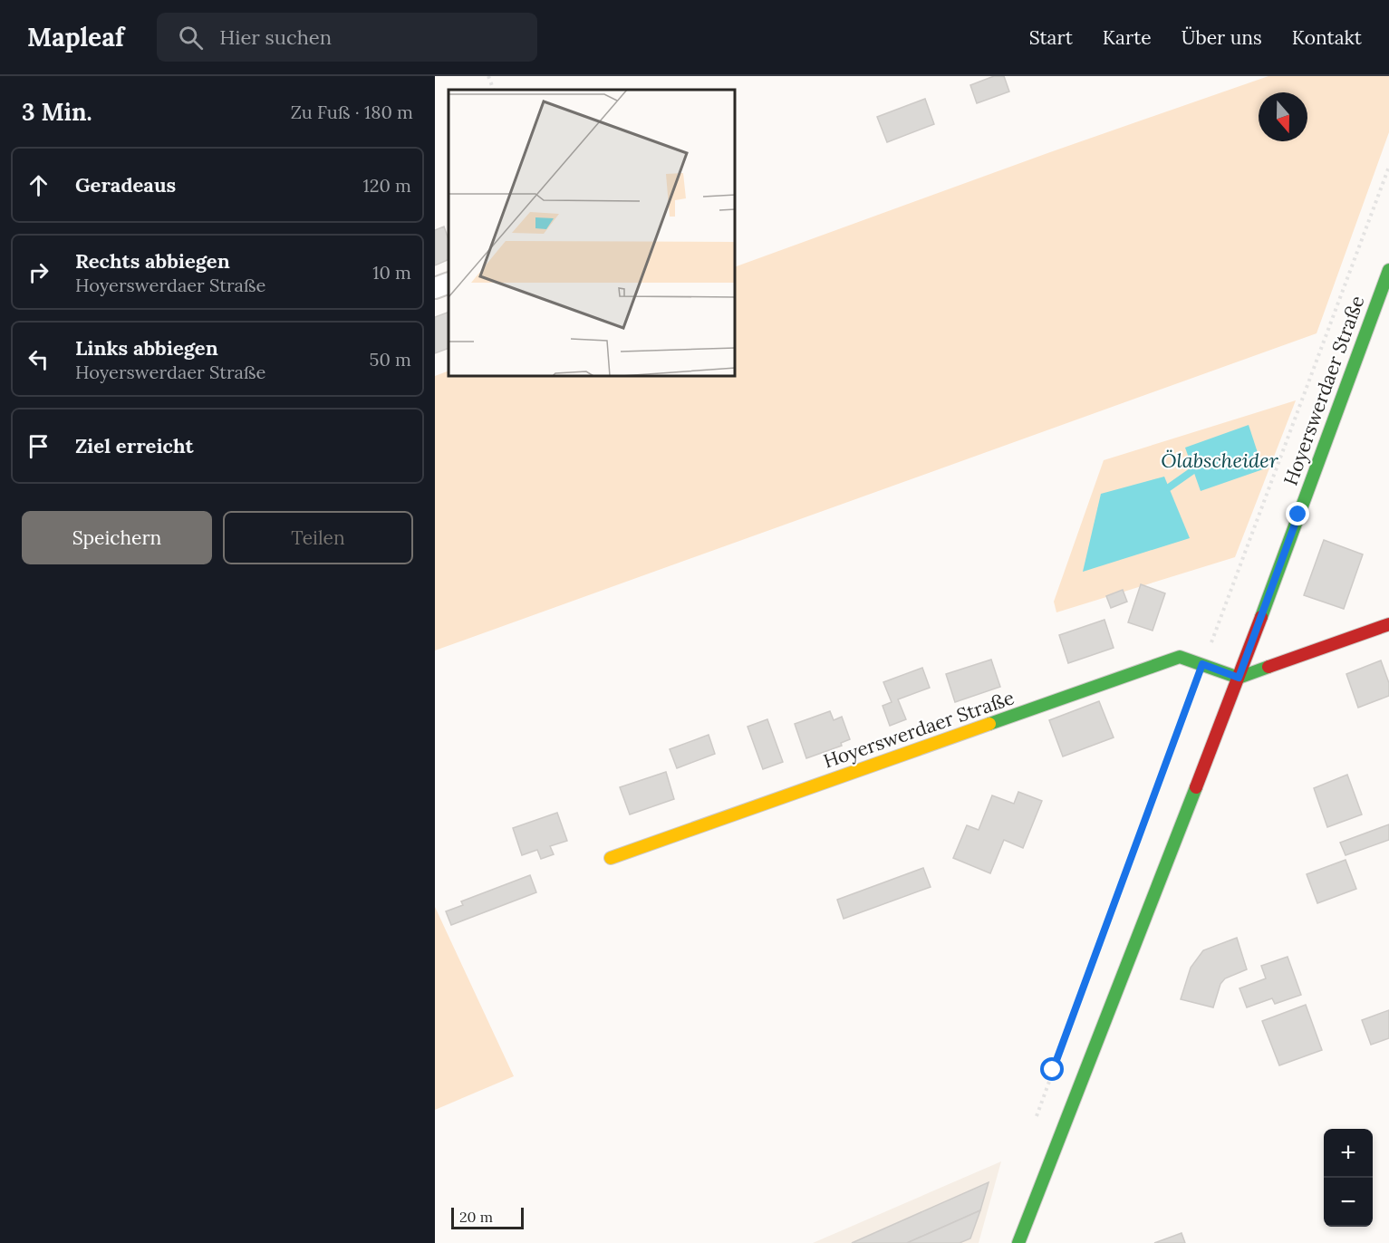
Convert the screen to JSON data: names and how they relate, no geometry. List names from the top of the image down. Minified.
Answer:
{"streets":{"main road":["Hoyerswerdaer Straße"]},"water":["Ölabscheider"],"scale_bar":"20 m","north":"bottom","page":{"header":"Mapleaf","search":"Hier suchen","nav":["Start","Karte","Über uns","Kontakt"],"heading":["3 Min.","Zu Fuß · 180 m"],"list":[["Geradeaus","120 m"],["Rechts abbiegen","Hoyerswerdaer Straße","10 m"],["Links abbiegen","Hoyerswerdaer Straße","50 m"],"Ziel erreicht"],"buttons":["Speichern","Teilen"],"map_buttons":["+","−"],"scale":"20 m"}}
